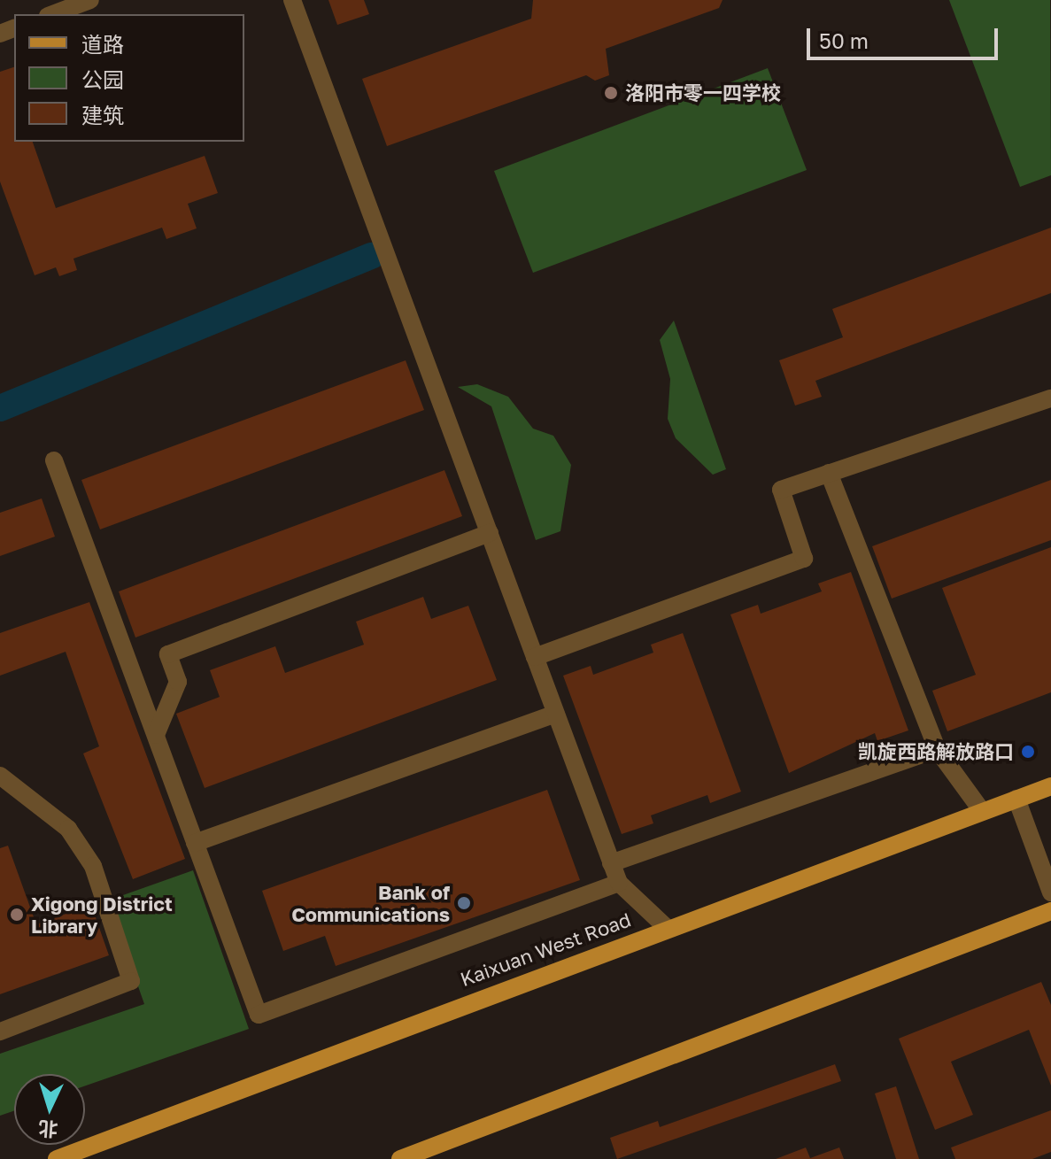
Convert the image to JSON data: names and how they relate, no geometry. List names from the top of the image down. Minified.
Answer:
{"streets":{"main road":["Kaixuan West Road"]},"places":["洛阳市零一四学校","凯旋西路解放路口","Bank of Communications","Xigong District Library"],"legend":["道路","公园","建筑"],"scale_bar":"50 m","north":"bottom"}
